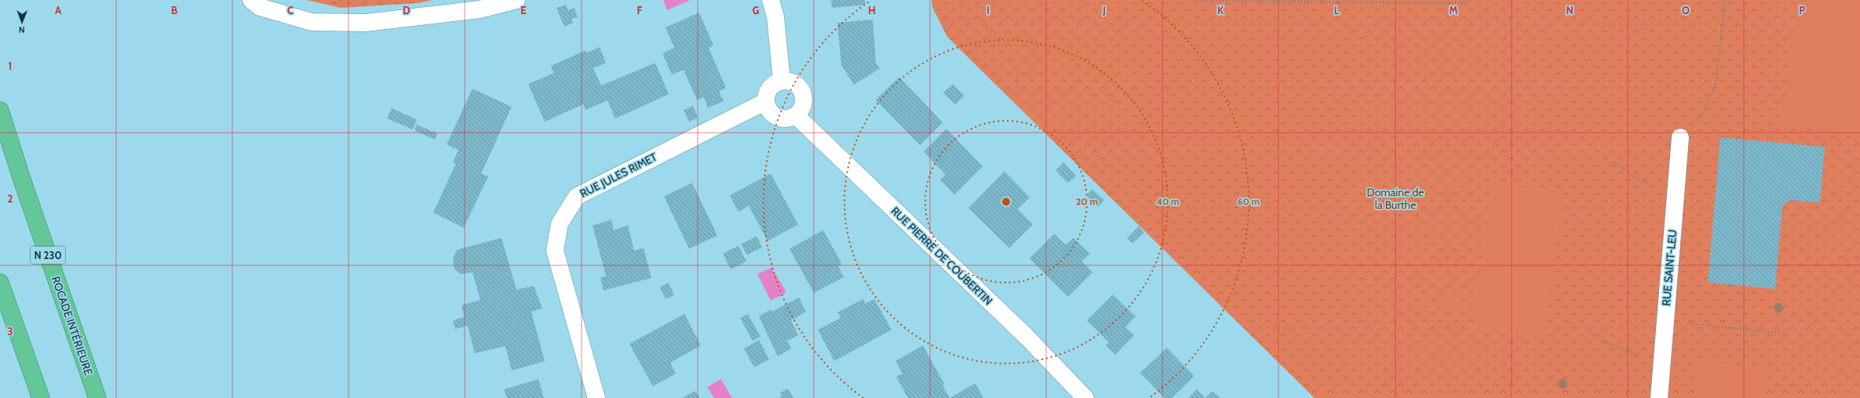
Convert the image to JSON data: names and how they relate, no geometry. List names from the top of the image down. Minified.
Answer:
{"streets":{"highway":["N 230","ROCADE INTÉRIEURE"],"street":["RUE JULES RIMET","RUE PIERRE DE COUBERTIN","RUE SAINT-LEU"]},"crossings":[["RUE JULES RIMET","RUE PIERRE DE COUBERTIN"]],"parks":["Domaine de la Burthe"],"north":"bottom","grid":{"columns":["A","B","C","D","E","F","G","H","I","J","K","L","M","N","O","P"],"rows":["1","2","3"]},"rings":["20 m","40 m","60 m"]}
